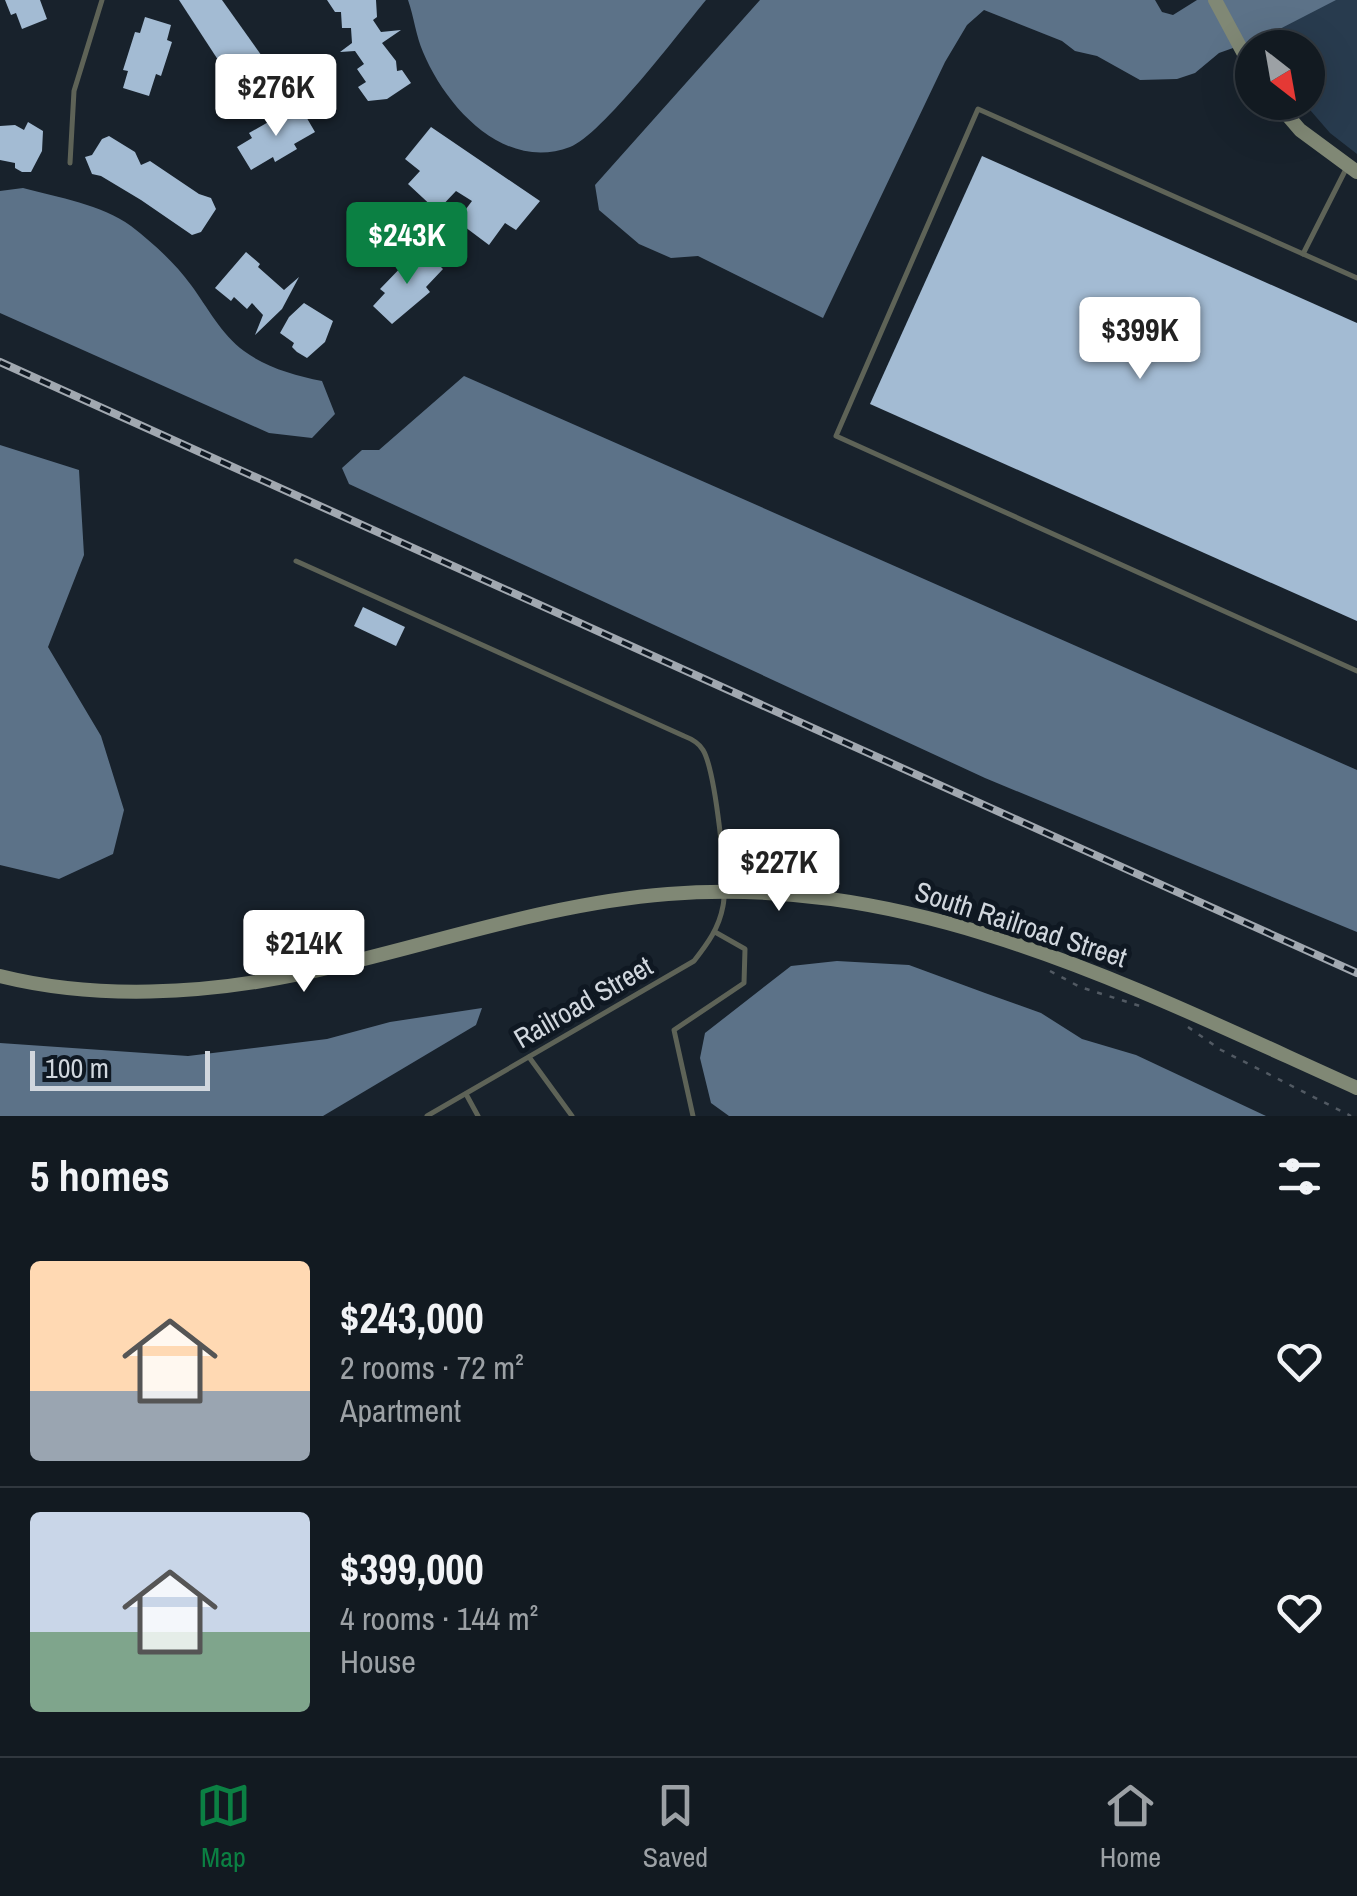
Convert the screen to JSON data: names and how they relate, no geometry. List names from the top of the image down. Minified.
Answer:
{"streets":{"street":["South Railroad Street"],"lane":["Railroad Street"]},"scale_bar":"100 m","north":"bottom right","page":{"price":["$276K","$243K","$399K","$227K","$214K"],"scale":"100 m","heading":"5 homes","list":[{"name":"$243,000","note":"2 rooms · 72 m² · Apartment"},{"name":"$399,000","note":"4 rooms · 144 m² · House"}],"tabs":["Map","Saved","Home"]}}
